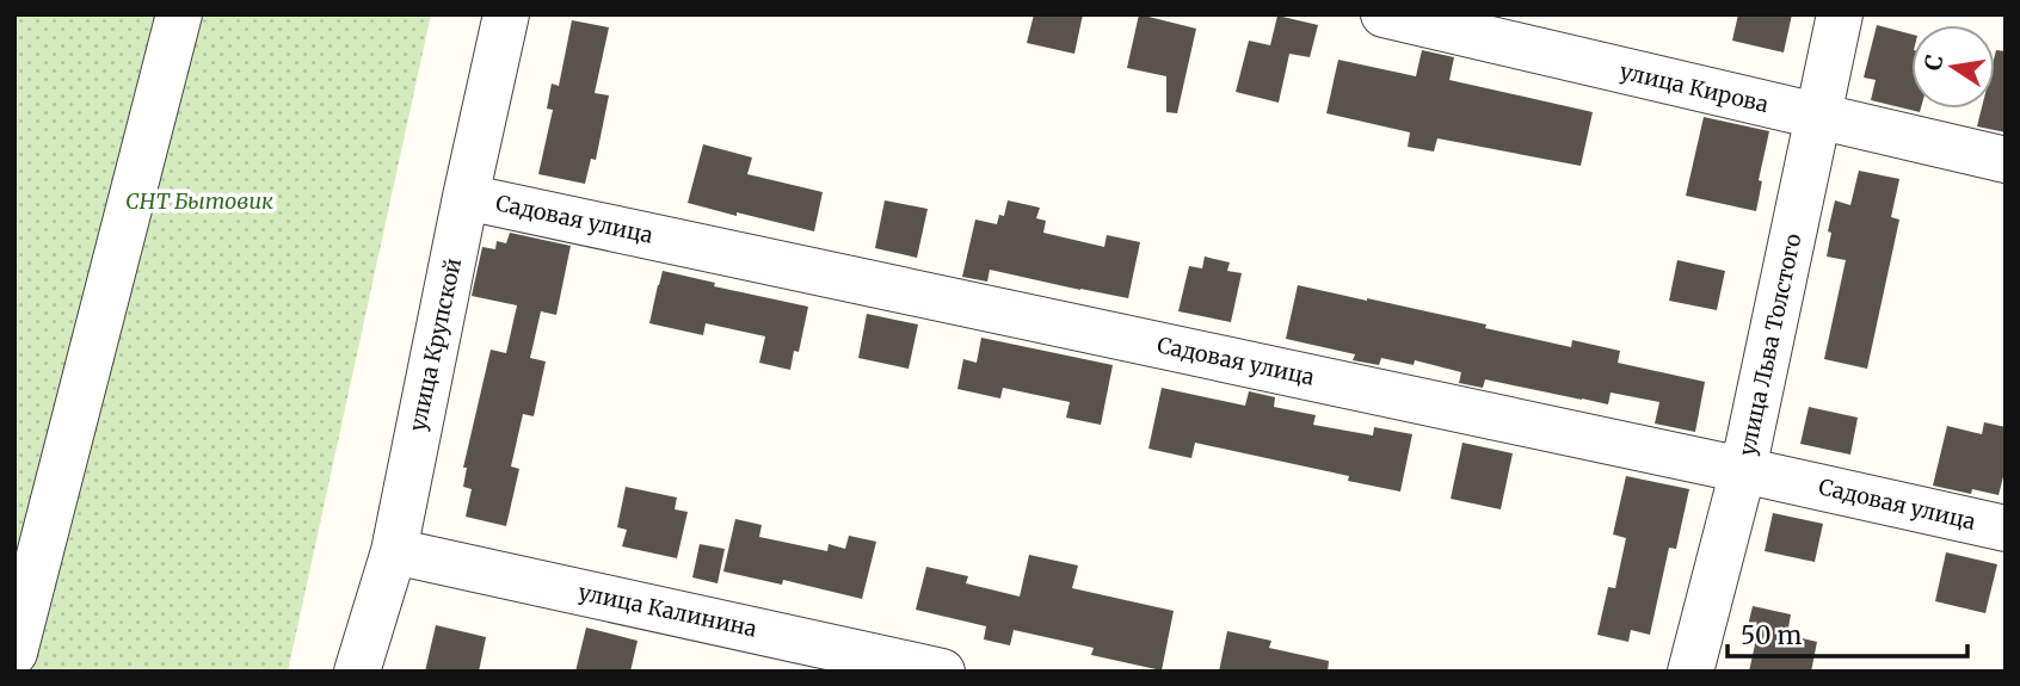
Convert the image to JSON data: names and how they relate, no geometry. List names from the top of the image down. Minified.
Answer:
{"streets":{"street":["улица Кирова","Садовая улица","улица Крупской","улица Льва Толстого","улица Калинина"]},"crossings":[["улица Кирова","улица Льва Толстого"],["Садовая улица","улица Крупской"],["Садовая улица","улица Льва Толстого"],["улица Крупской","улица Калинина"]],"parks":["СНТ Бытовик"],"scale_bar":"50 m","north":"left"}
